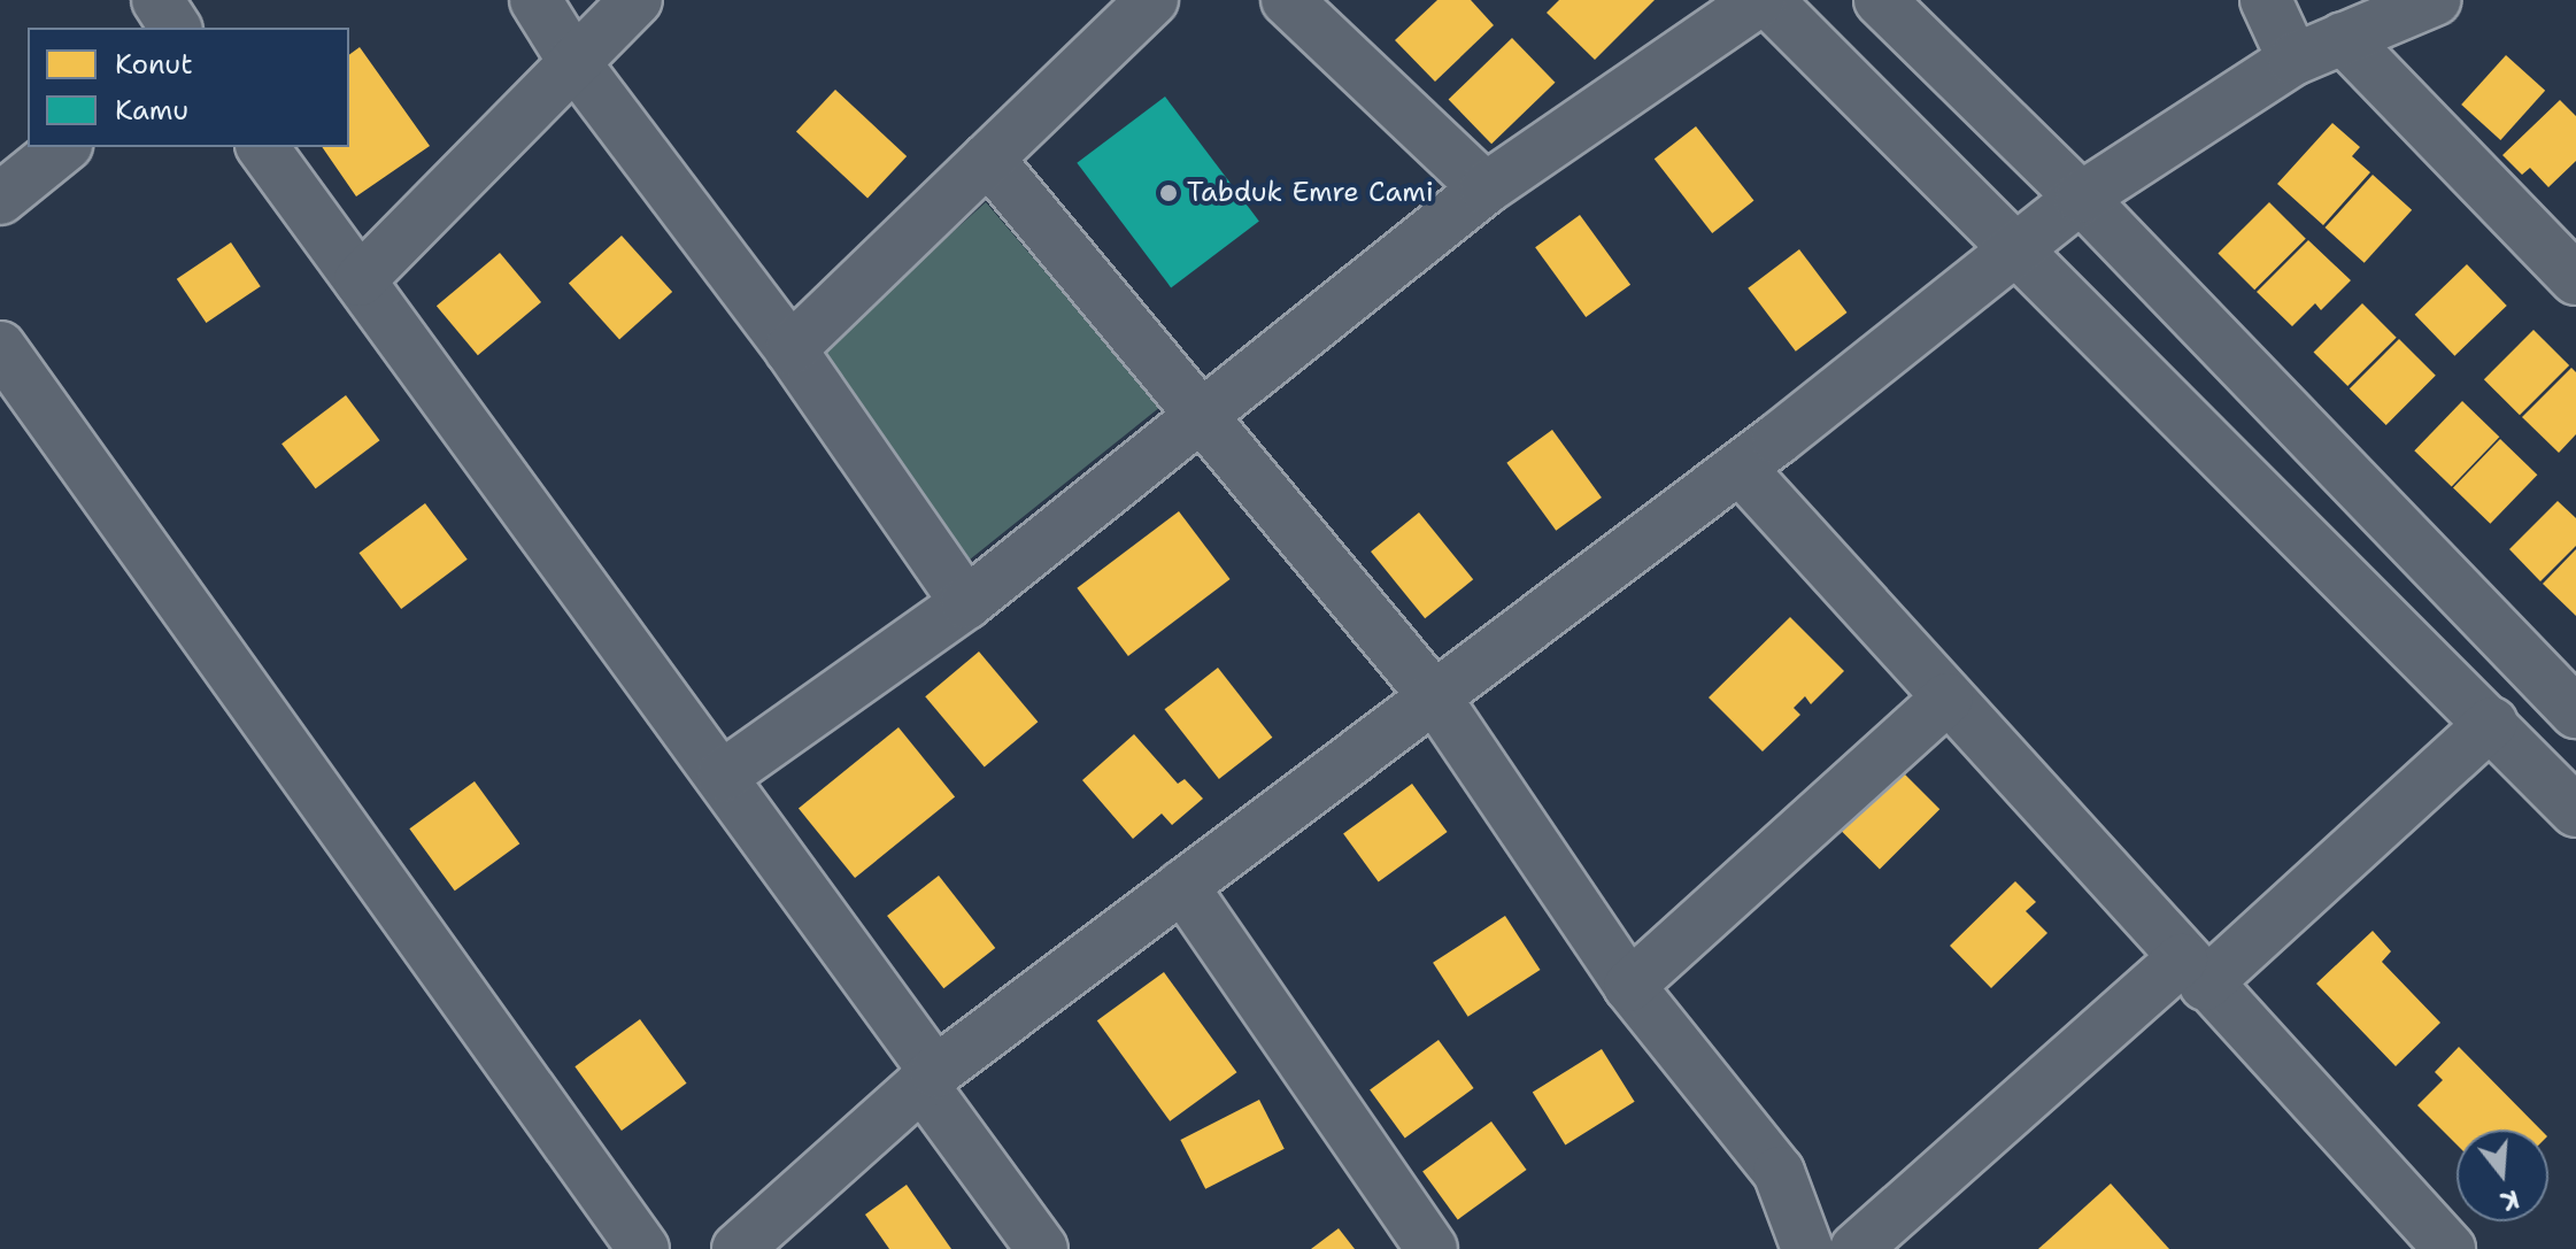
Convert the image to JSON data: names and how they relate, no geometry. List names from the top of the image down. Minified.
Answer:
{"places":["Tabduk Emre Cami"],"legend":["Konut","Kamu"],"north":"bottom"}
